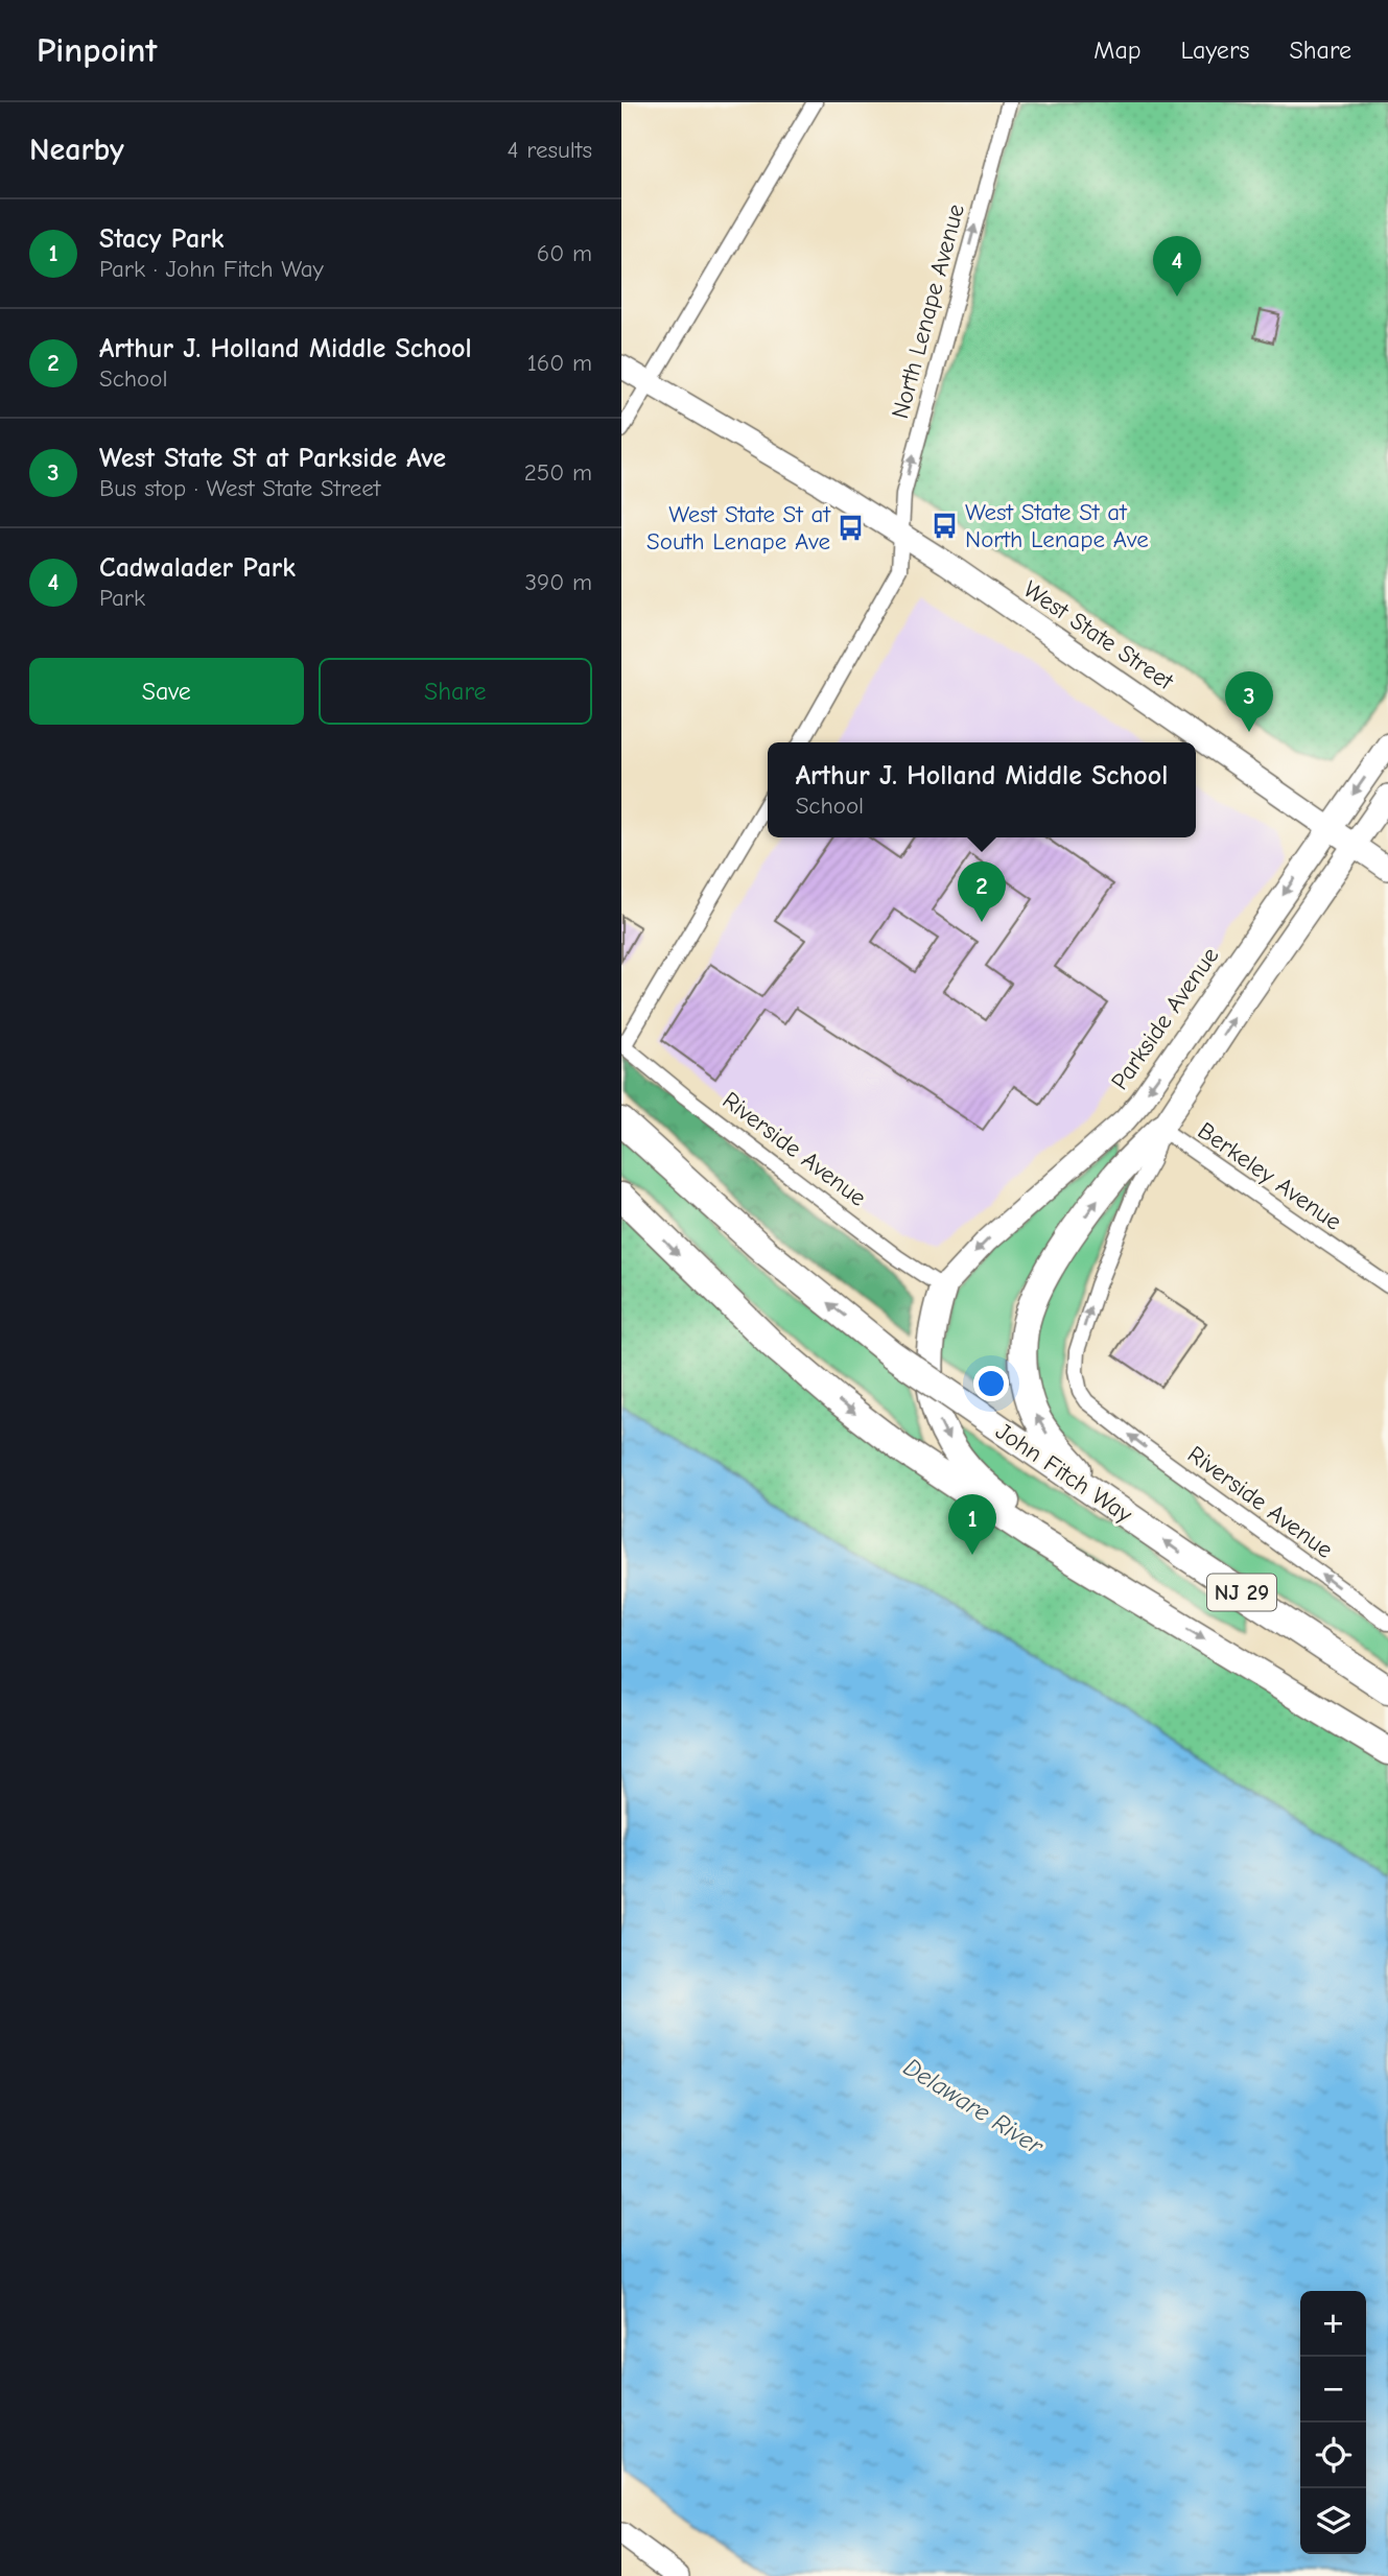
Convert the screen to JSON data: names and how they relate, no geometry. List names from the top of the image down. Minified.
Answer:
{"streets":{"highway":["John Fitch Way","NJ 29"],"main road":["West State Street","Parkside Avenue"],"street":["North Lenape Avenue","Riverside Avenue","Berkeley Avenue"]},"crossings":[["North Lenape Avenue","West State Street"],["West State Street","Parkside Avenue"],["Parkside Avenue","Riverside Avenue"],["Riverside Avenue","Berkeley Avenue"]],"one_way":["North Lenape Avenue","Riverside Avenue"],"water":["Delaware River"],"places":{"bus stop":["West State St at North Lenape Ave","West State St at South Lenape Ave"]},"page":{"header":"Pinpoint","nav":["Map","Layers","Share"],"heading":["Nearby","4 results"],"list":[{"mark":"1","name":"Stacy Park","note":"Park · John Fitch Way","value":"60 m"},{"mark":"2","name":"Arthur J. Holland Middle School","note":"School","value":"160 m"},{"mark":"3","name":"West State St at Parkside Ave","note":"Bus stop · West State Street","value":"250 m"},{"mark":"4","name":"Cadwalader Park","note":"Park","value":"390 m"}],"pins":["4","3","2","1"],"buttons":["Save","Share"],"popup":["Arthur J. Holland Middle School","School"],"map_buttons":["+","−"]}}
